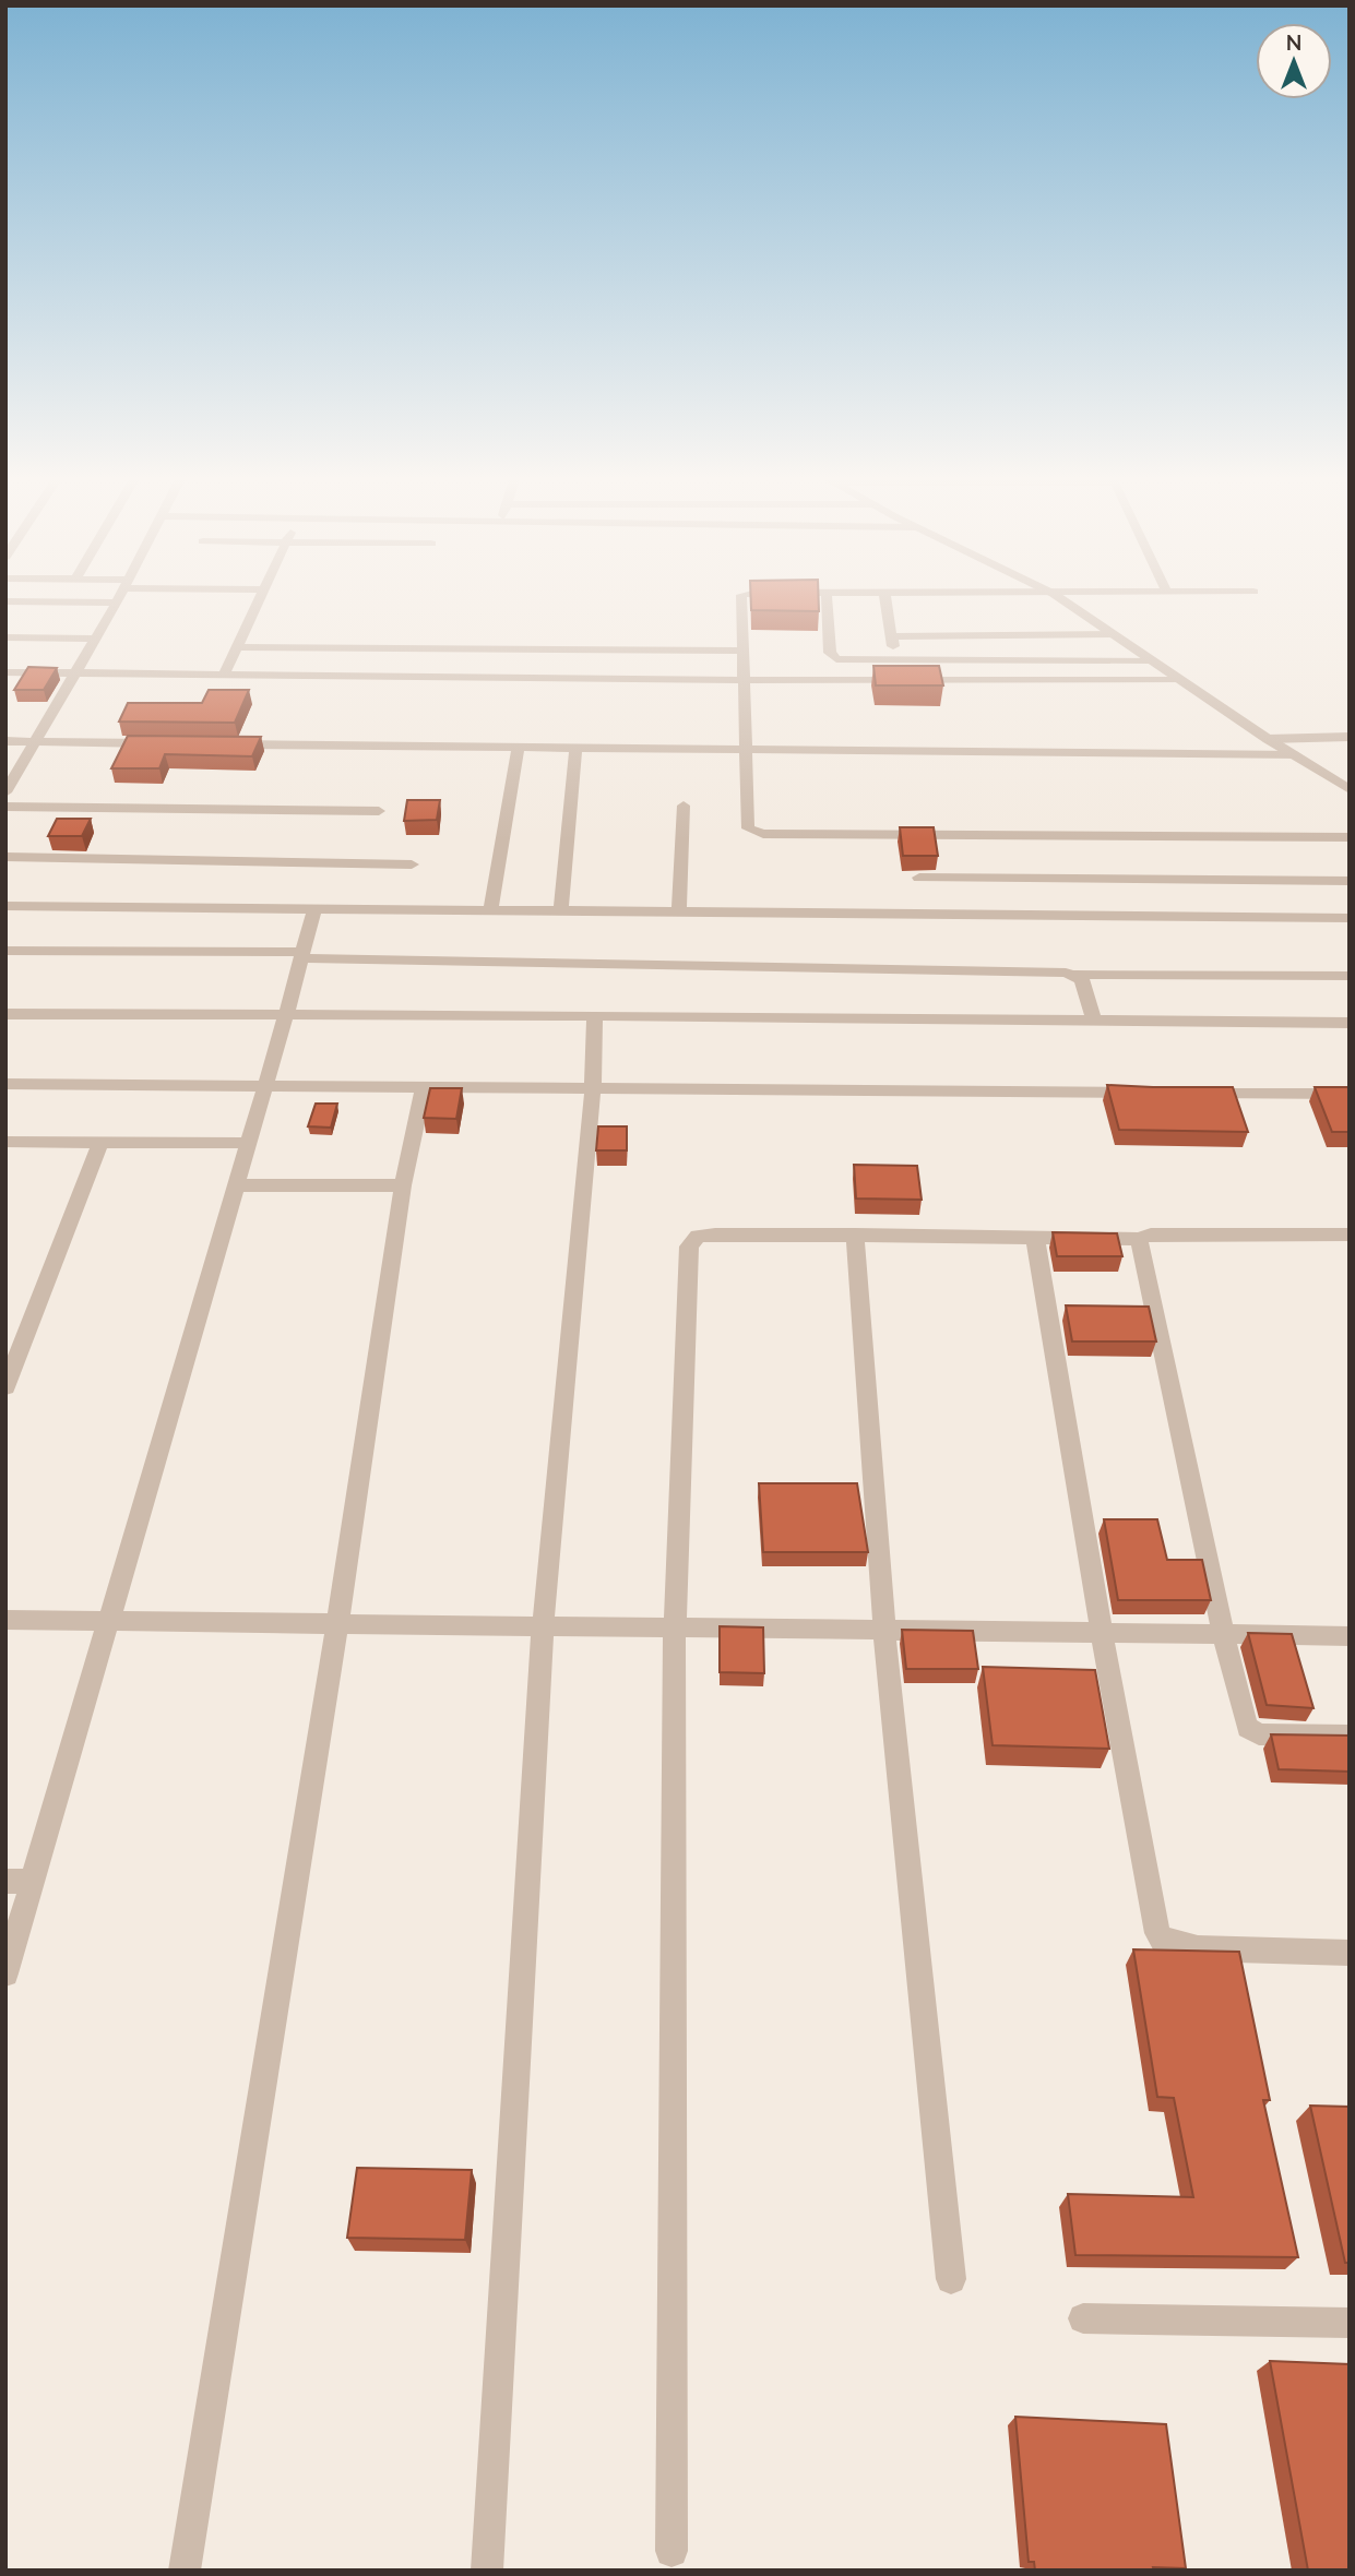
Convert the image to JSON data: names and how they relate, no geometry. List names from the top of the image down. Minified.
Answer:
{"north":"top"}
